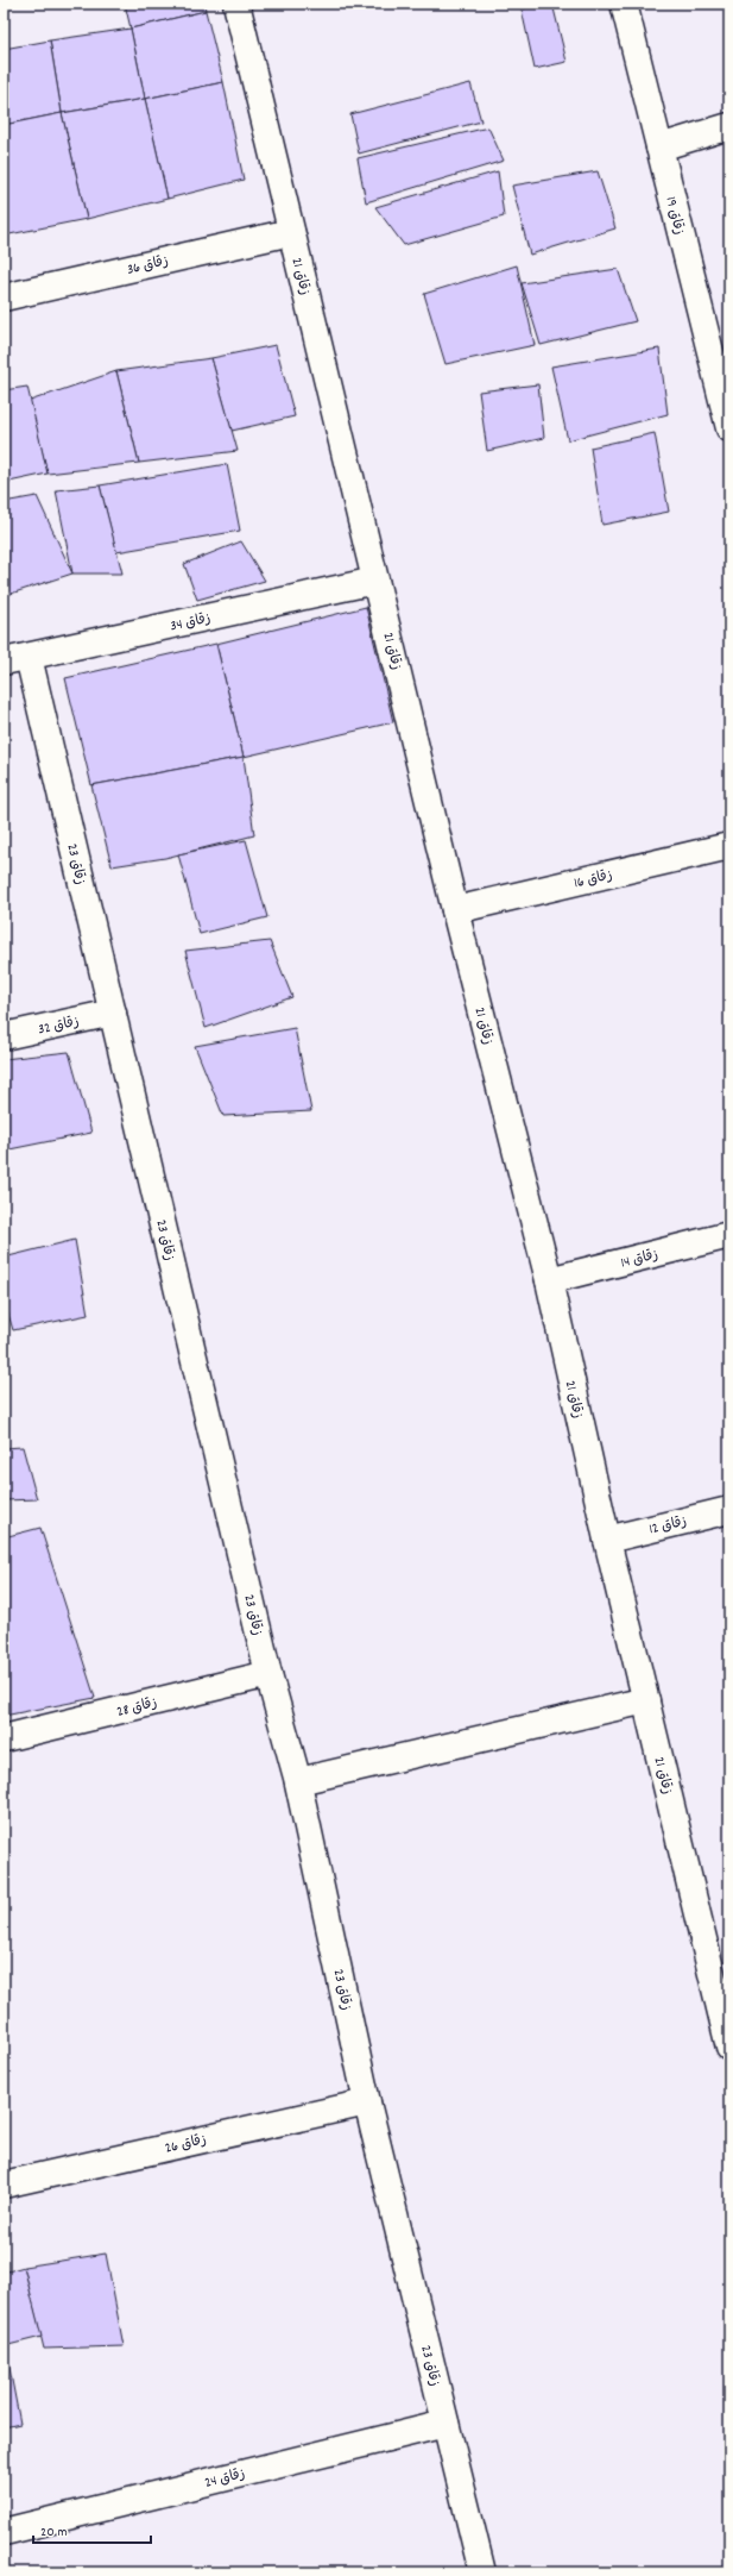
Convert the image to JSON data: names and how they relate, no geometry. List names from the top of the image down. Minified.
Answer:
{"streets":{"street":["زقاق 19","زقاق 36","زقاق 21","زقاق 34","زقاق 23","زقاق 16","زقاق 32","زقاق 14","زقاق 12","زقاق 28","زقاق 26","زقاق 24"]},"crossings":[["زقاق 36","زقاق 21"],["زقاق 21","زقاق 34"],["زقاق 21","زقاق 16"],["زقاق 21","زقاق 14"],["زقاق 21","زقاق 12"],["زقاق 34","زقاق 23"],["زقاق 23","زقاق 32"],["زقاق 23","زقاق 28"],["زقاق 23","زقاق 26"],["زقاق 23","زقاق 24"]],"scale_bar":"20 m"}
